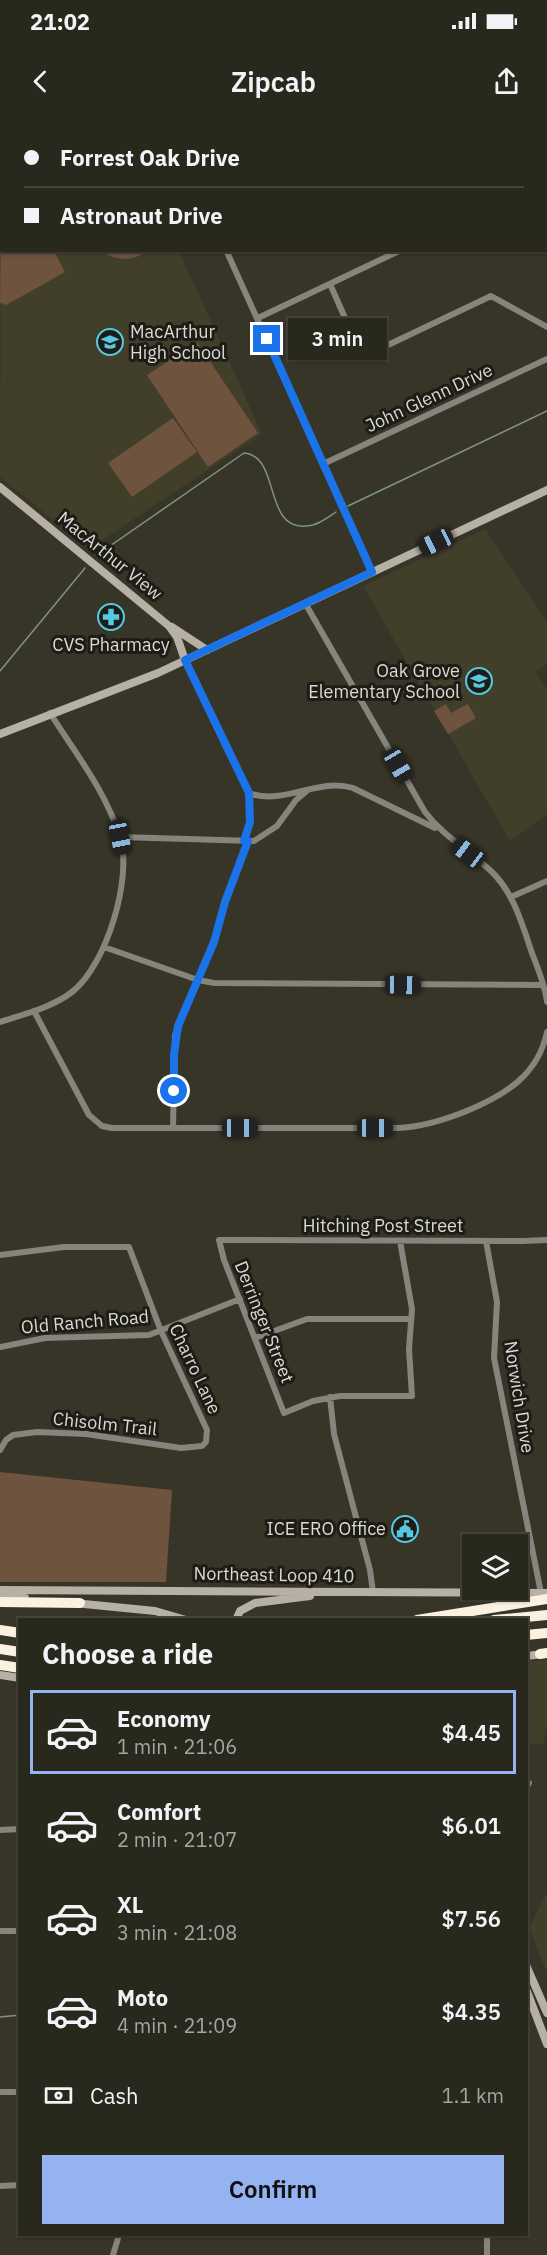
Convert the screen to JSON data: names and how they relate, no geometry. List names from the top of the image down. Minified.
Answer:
{"streets":{"main road":["MacArthur View","Northeast Loop 410"],"street":["John Glenn Drive","Hitching Post Street","Old Ranch Road","Derringer Street","Charro Lane","Norwich Drive","Chisolm Trail"]},"crossings":[["Hitching Post Street","Derringer Street"],["Hitching Post Street","Norwich Drive"],["Old Ranch Road","Derringer Street"],["Old Ranch Road","Charro Lane"],["Charro Lane","Chisolm Trail"],["Norwich Drive","Northeast Loop 410"]],"places":{"school or university":["MacArthur High School","Oak Grove Elementary School"],"pharmacy":["CVS Pharmacy"],"public building":["ICE ERO Office"]},"page":{"status":"21:02","header":"Zipcab","banner":["Forrest Oak Drive","Astronaut Drive"],"bubble":"3 min","heading":"Choose a ride","list":[{"name":"Economy","note":"1 min · 21:06","value":"$4.45"},{"name":"Comfort","note":"2 min · 21:07","value":"$6.01"},{"name":"XL","note":"3 min · 21:08","value":"$7.56"},{"name":"Moto","note":"4 min · 21:09","value":"$4.35"}],"pay":["Cash","1.1 km"],"buttons":"Confirm"}}
